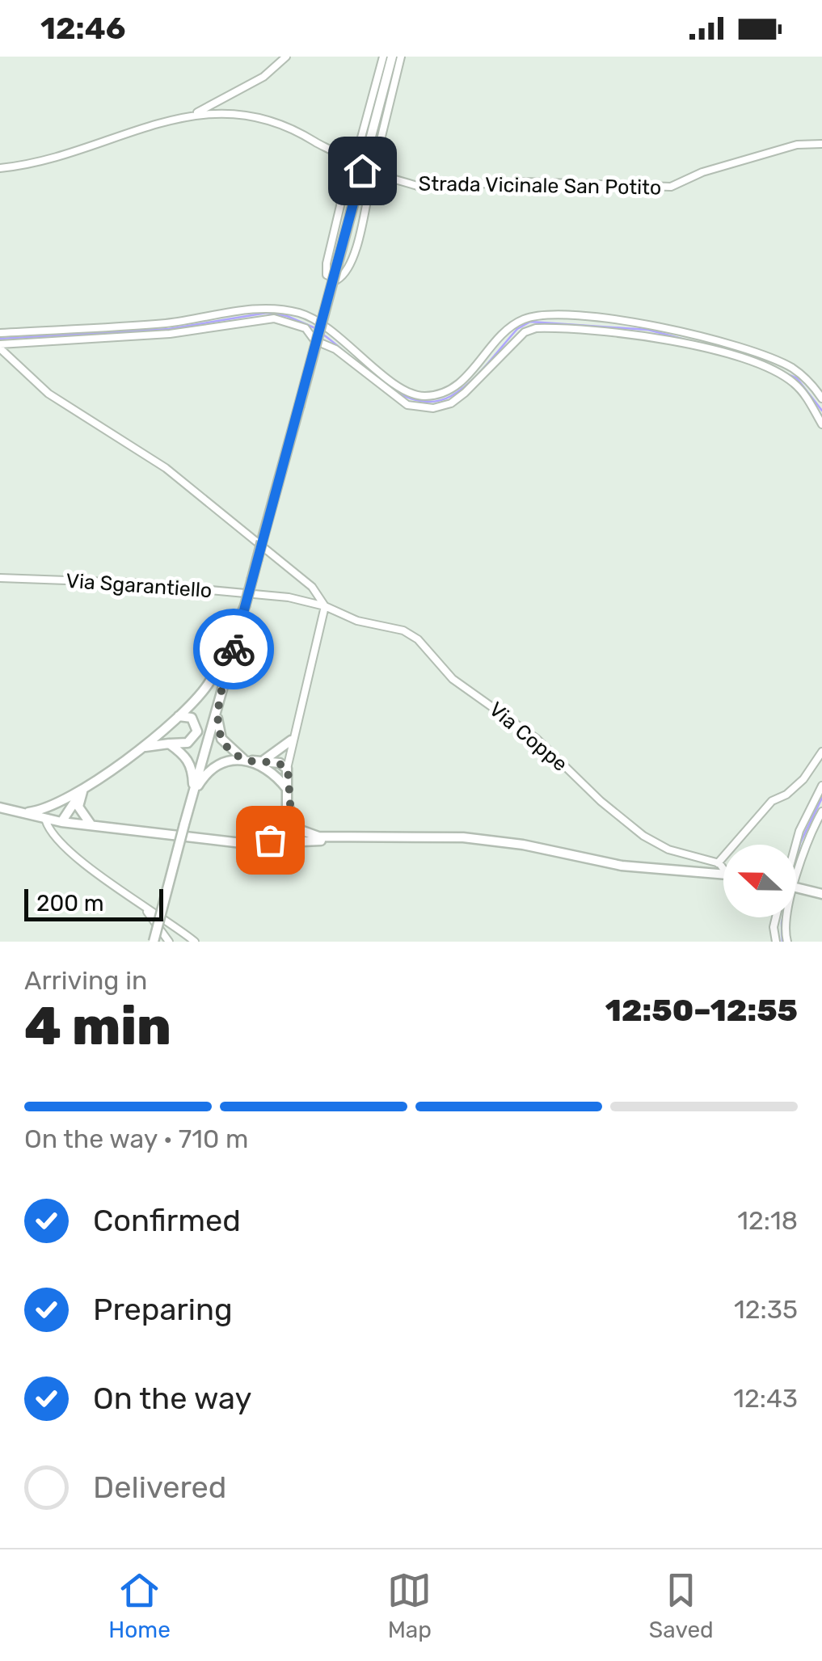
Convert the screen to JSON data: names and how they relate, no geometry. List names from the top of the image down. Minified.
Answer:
{"streets":{"street":["Strada Vicinale San Potito","Via Sgarantiello","Via Coppe"]},"crossings":[["Via Sgarantiello","Via Coppe"]],"scale_bar":"200 m","north":"left","page":{"status":"12:46","scale":"200 m","heading":["4 min","Arriving in","12:50–12:55"],"bar":"On the way · 710 m","list":[["Confirmed","12:18"],["Preparing","12:35"],["On the way","12:43"],"Delivered"],"tabs":["Home","Map","Saved"]}}
